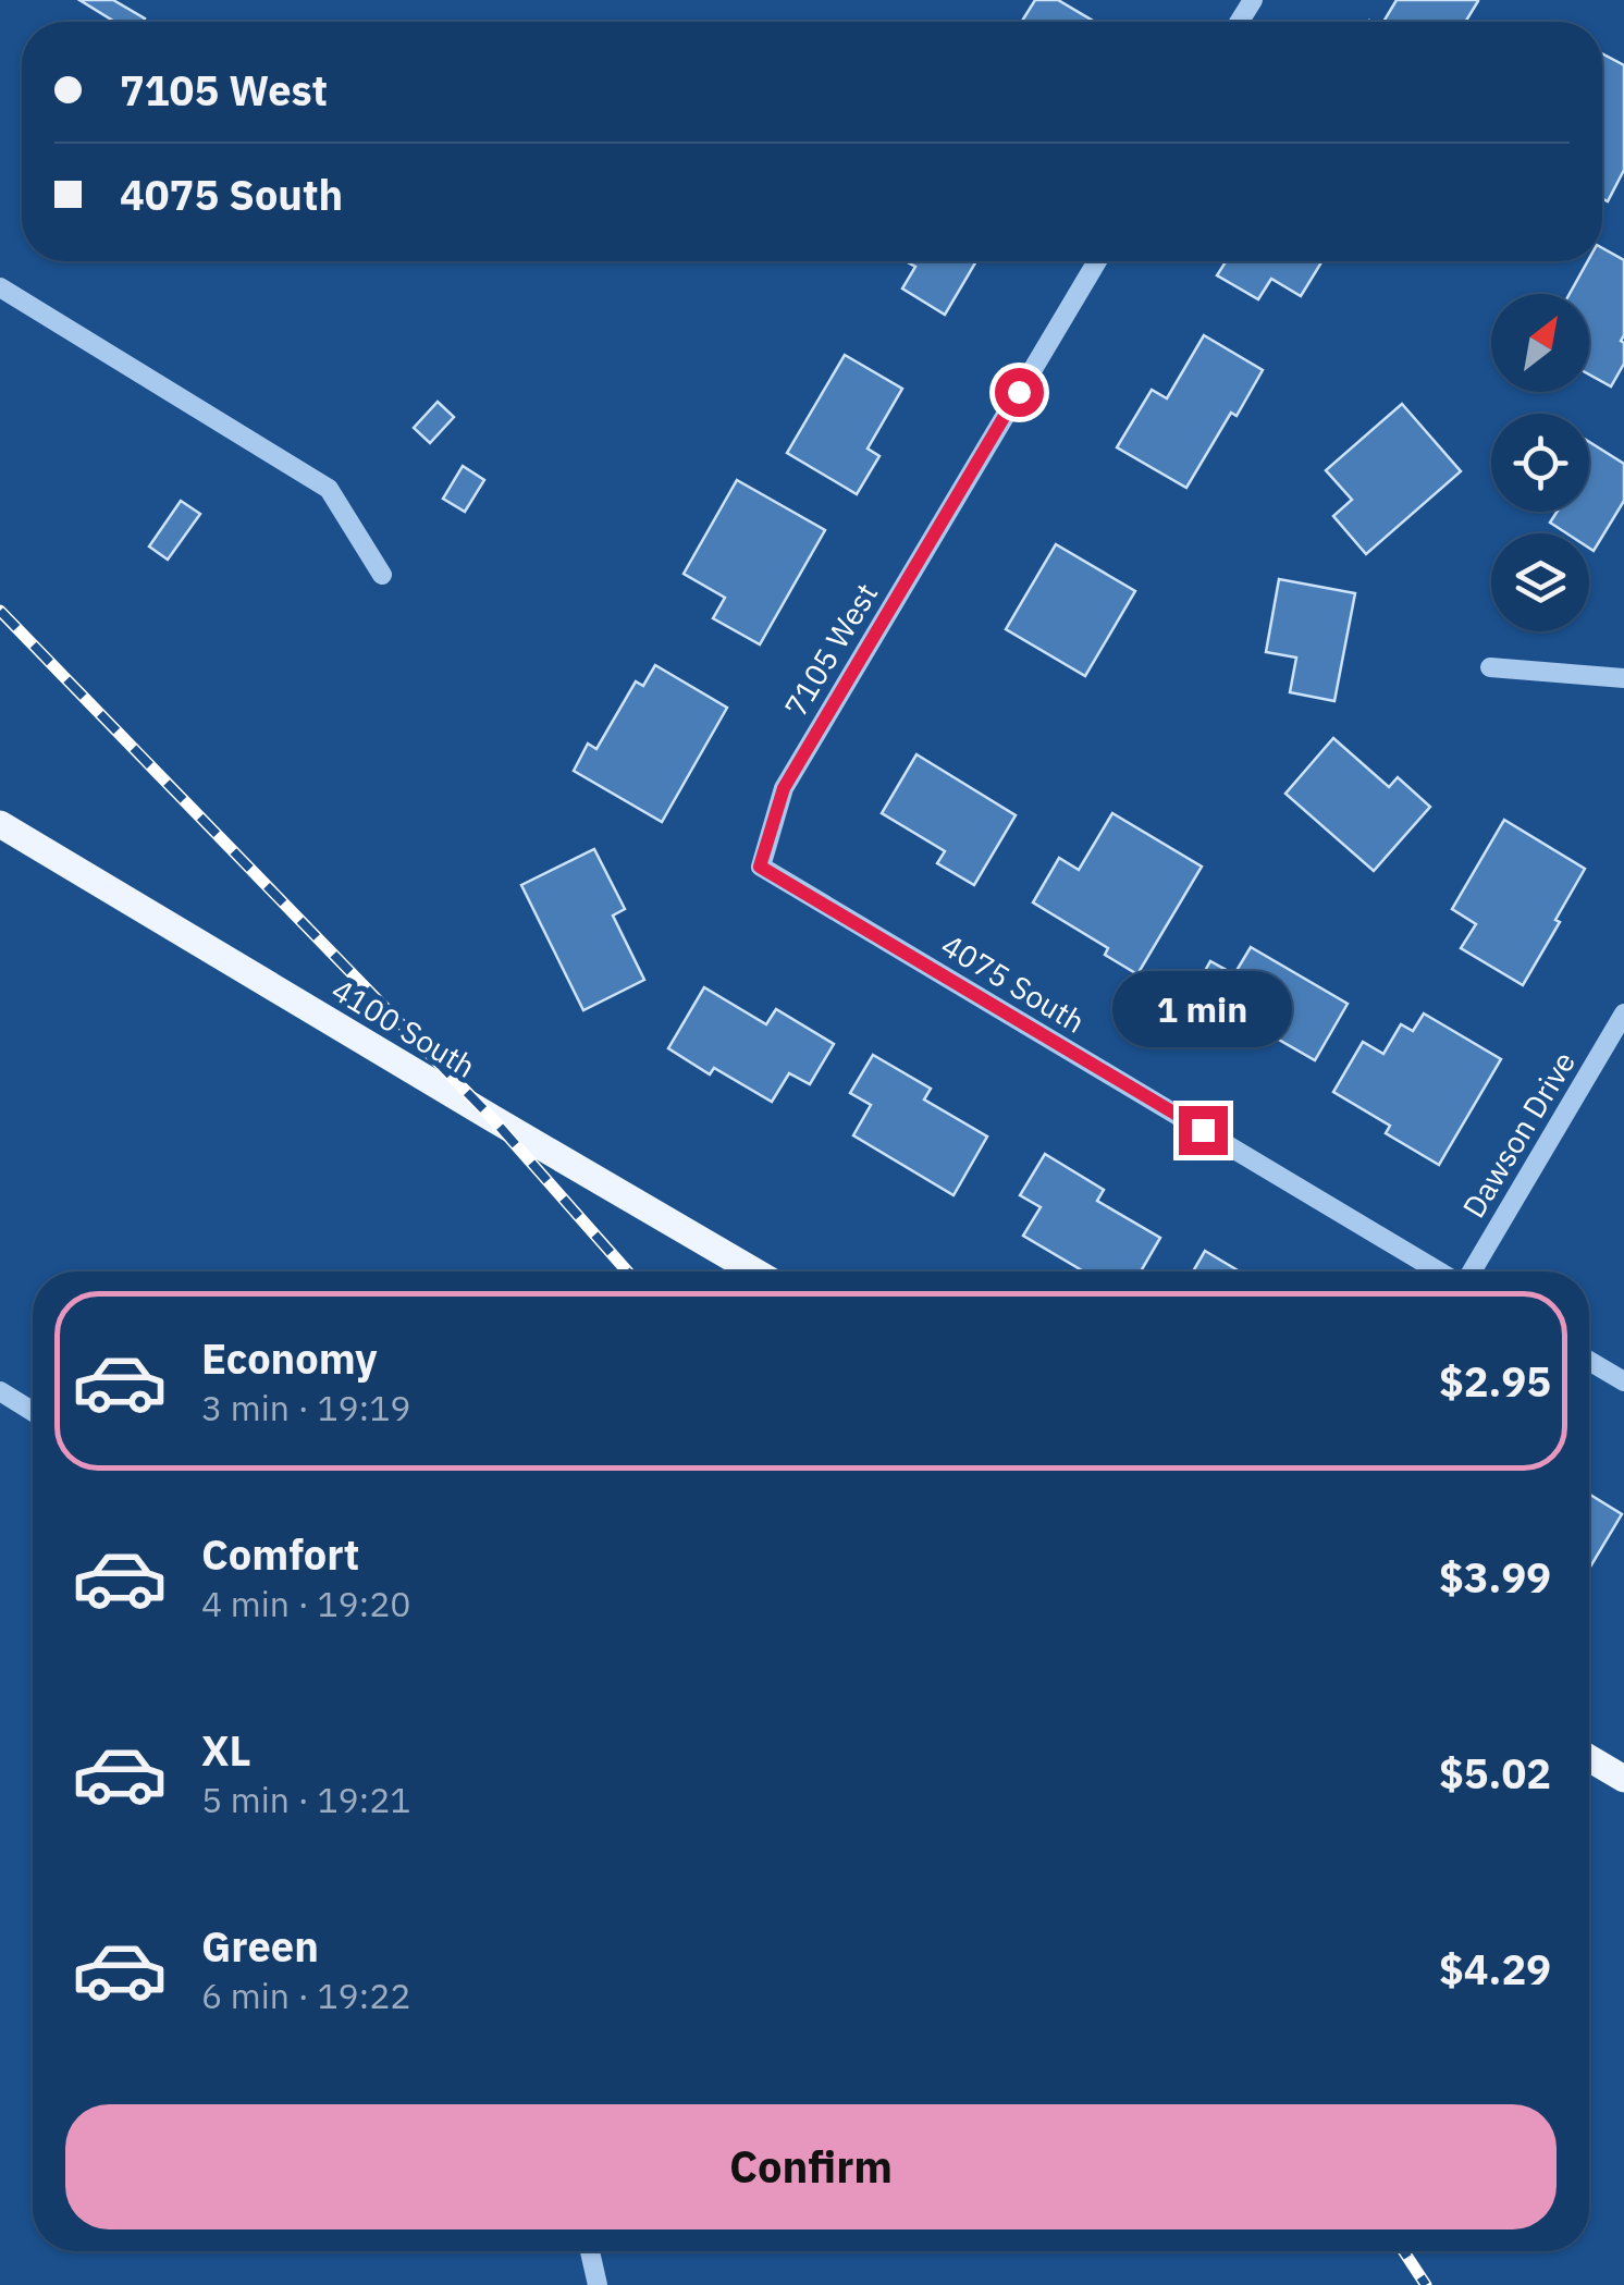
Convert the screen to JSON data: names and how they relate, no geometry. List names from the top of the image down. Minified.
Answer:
{"streets":{"main road":["4100 South"],"street":["7105 West","4075 South","Dawson Drive"]},"crossings":[["7105 West","4075 South"]],"north":"top right","page":{"banner":["7105 West","4075 South"],"bubble":"1 min","list":[{"name":"Economy","note":"3 min · 19:19","value":"$2.95"},{"name":"Comfort","note":"4 min · 19:20","value":"$3.99"},{"name":"XL","note":"5 min · 19:21","value":"$5.02"},{"name":"Green","note":"6 min · 19:22","value":"$4.29"}],"buttons":"Confirm"}}
